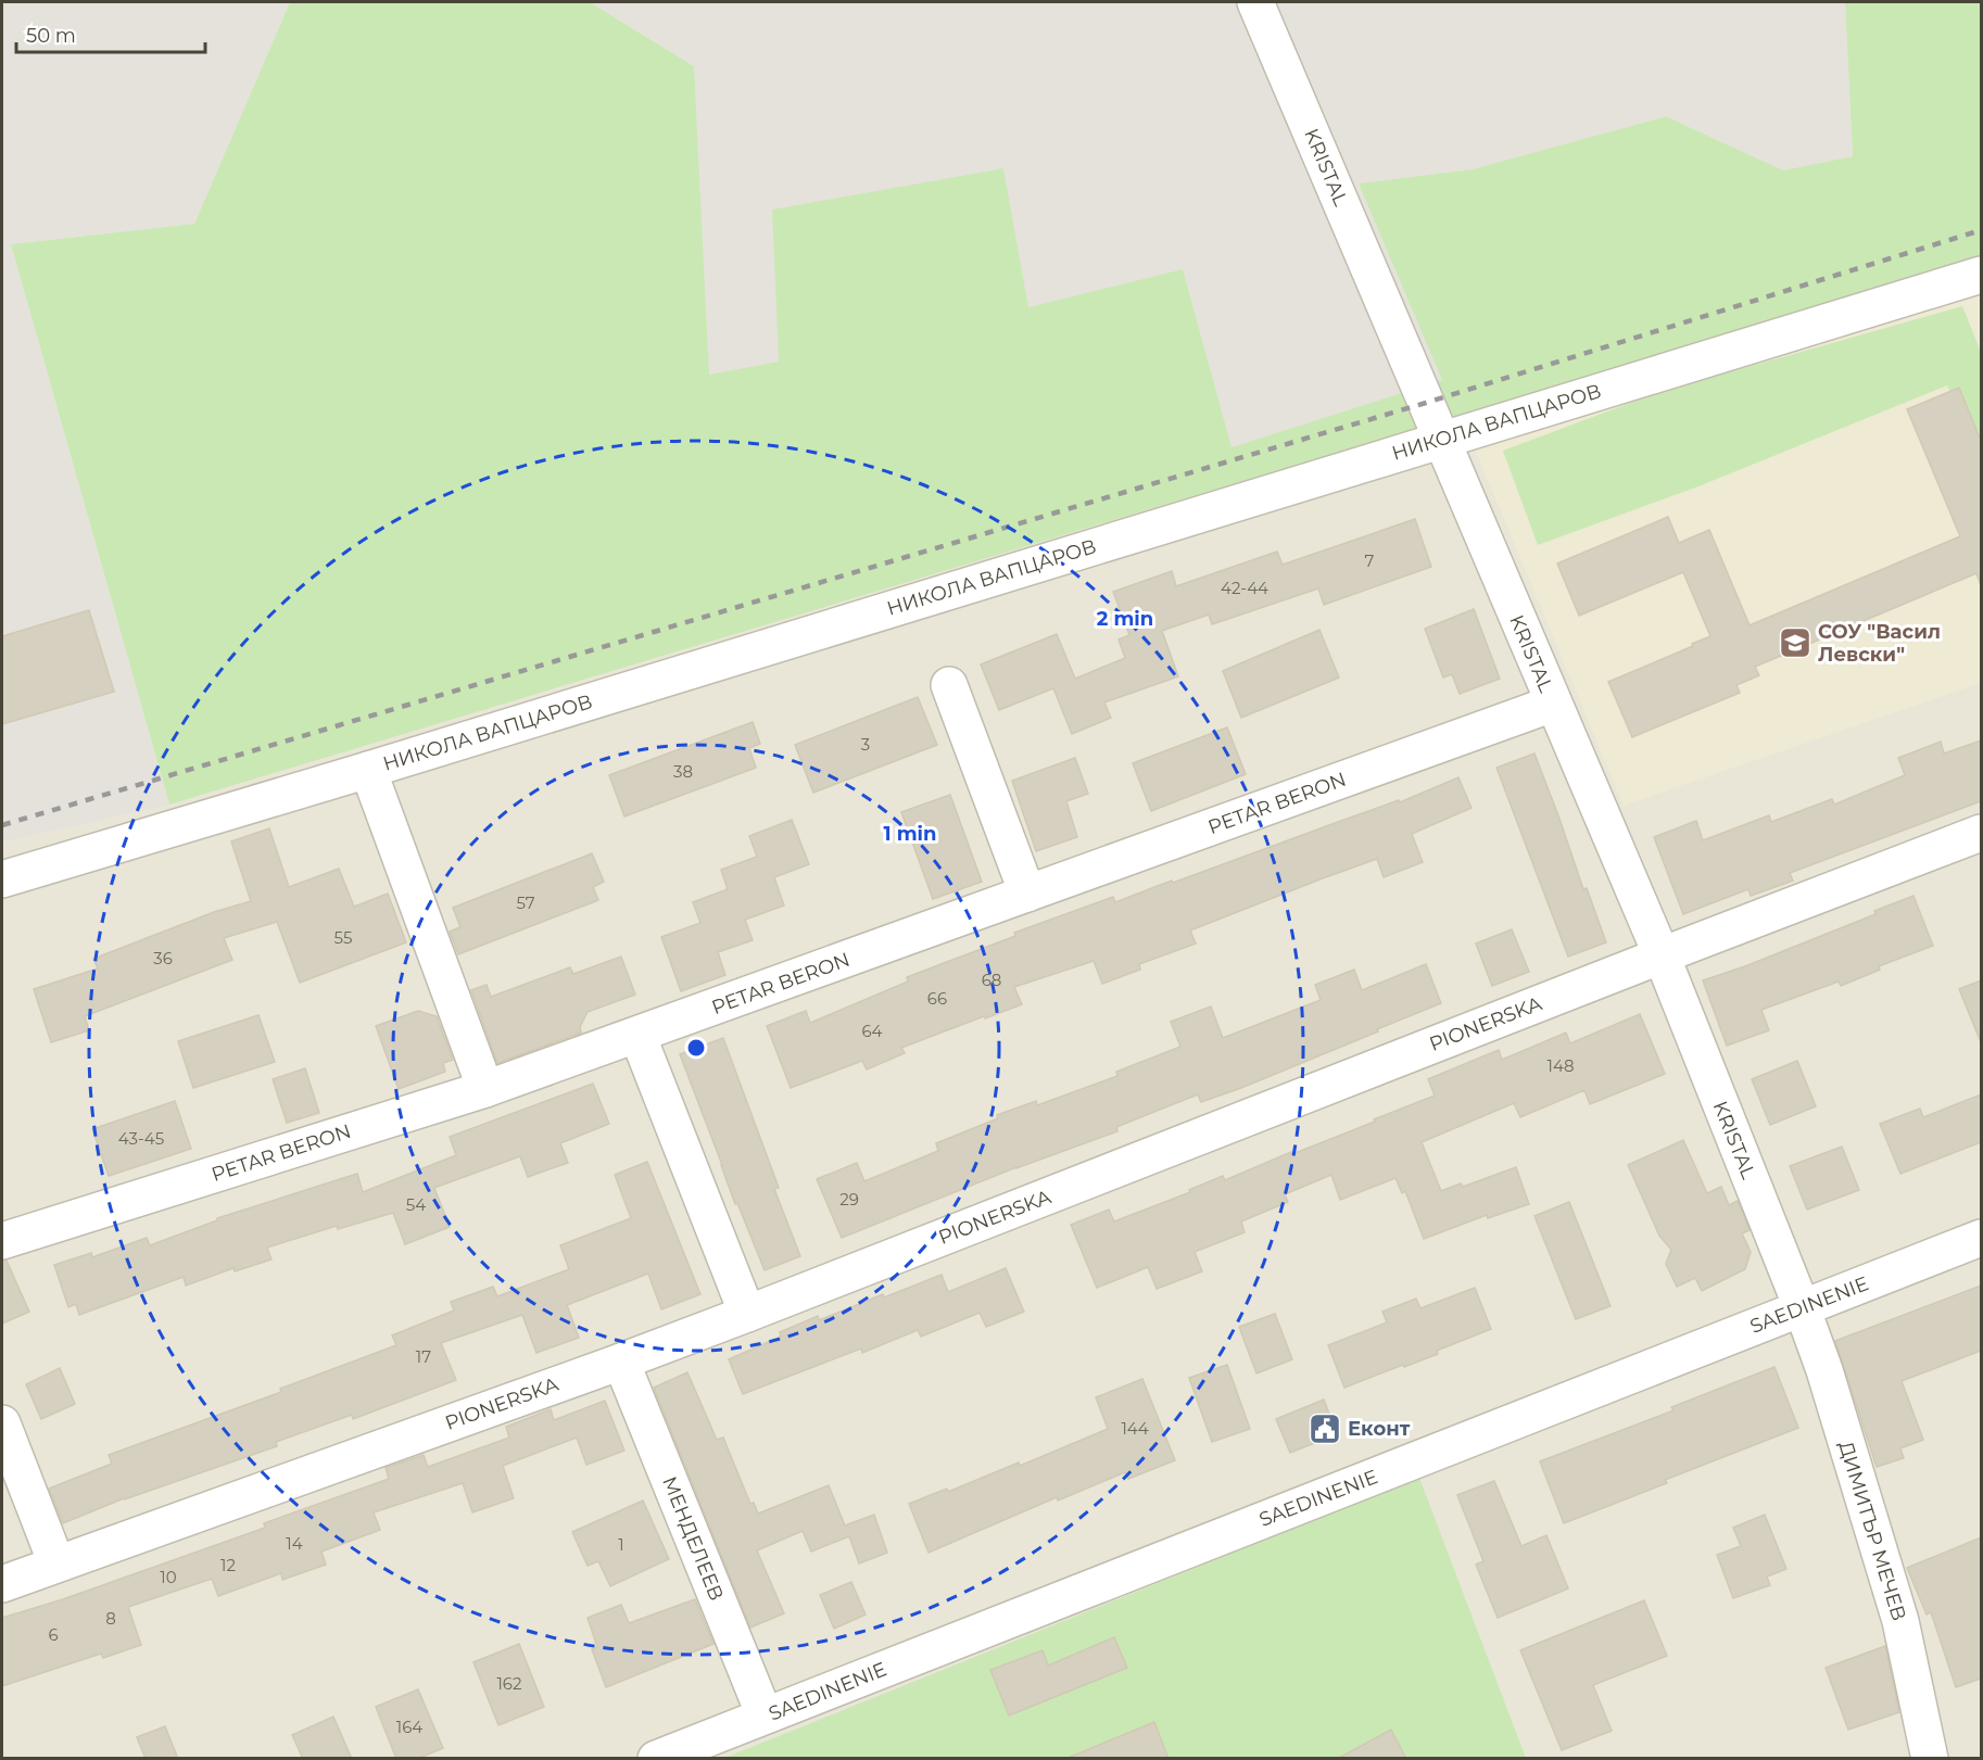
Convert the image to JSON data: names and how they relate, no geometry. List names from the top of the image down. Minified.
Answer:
{"streets":{"street":["KRISTAL","НИКОЛА ВАПЦАРОВ","PETAR BERON","PIONERSKA","SAEDINENIE","ДИМИТЪР МЕЧЕВ","МЕНДЕЛЕЕВ"]},"crossings":[["KRISTAL","НИКОЛА ВАПЦАРОВ"],["KRISTAL","PETAR BERON"],["KRISTAL","PIONERSKA"],["KRISTAL","SAEDINENIE"],["KRISTAL","ДИМИТЪР МЕЧЕВ"],["PIONERSKA","МЕНДЕЛЕЕВ"],["SAEDINENIE","ДИМИТЪР МЕЧЕВ"],["SAEDINENIE","МЕНДЕЛЕЕВ"]],"places":{"school or university":["СОУ \"Васил Левски\""],"public building":["Еконт"]},"house_numbers":["7","42-44","3","38","57","55","36","68","66","64","148","43-45","29","54","17","144","14","1","12","10","8","6","162","164"],"scale_bar":"50 m","rings":["2 min","1 min"]}
